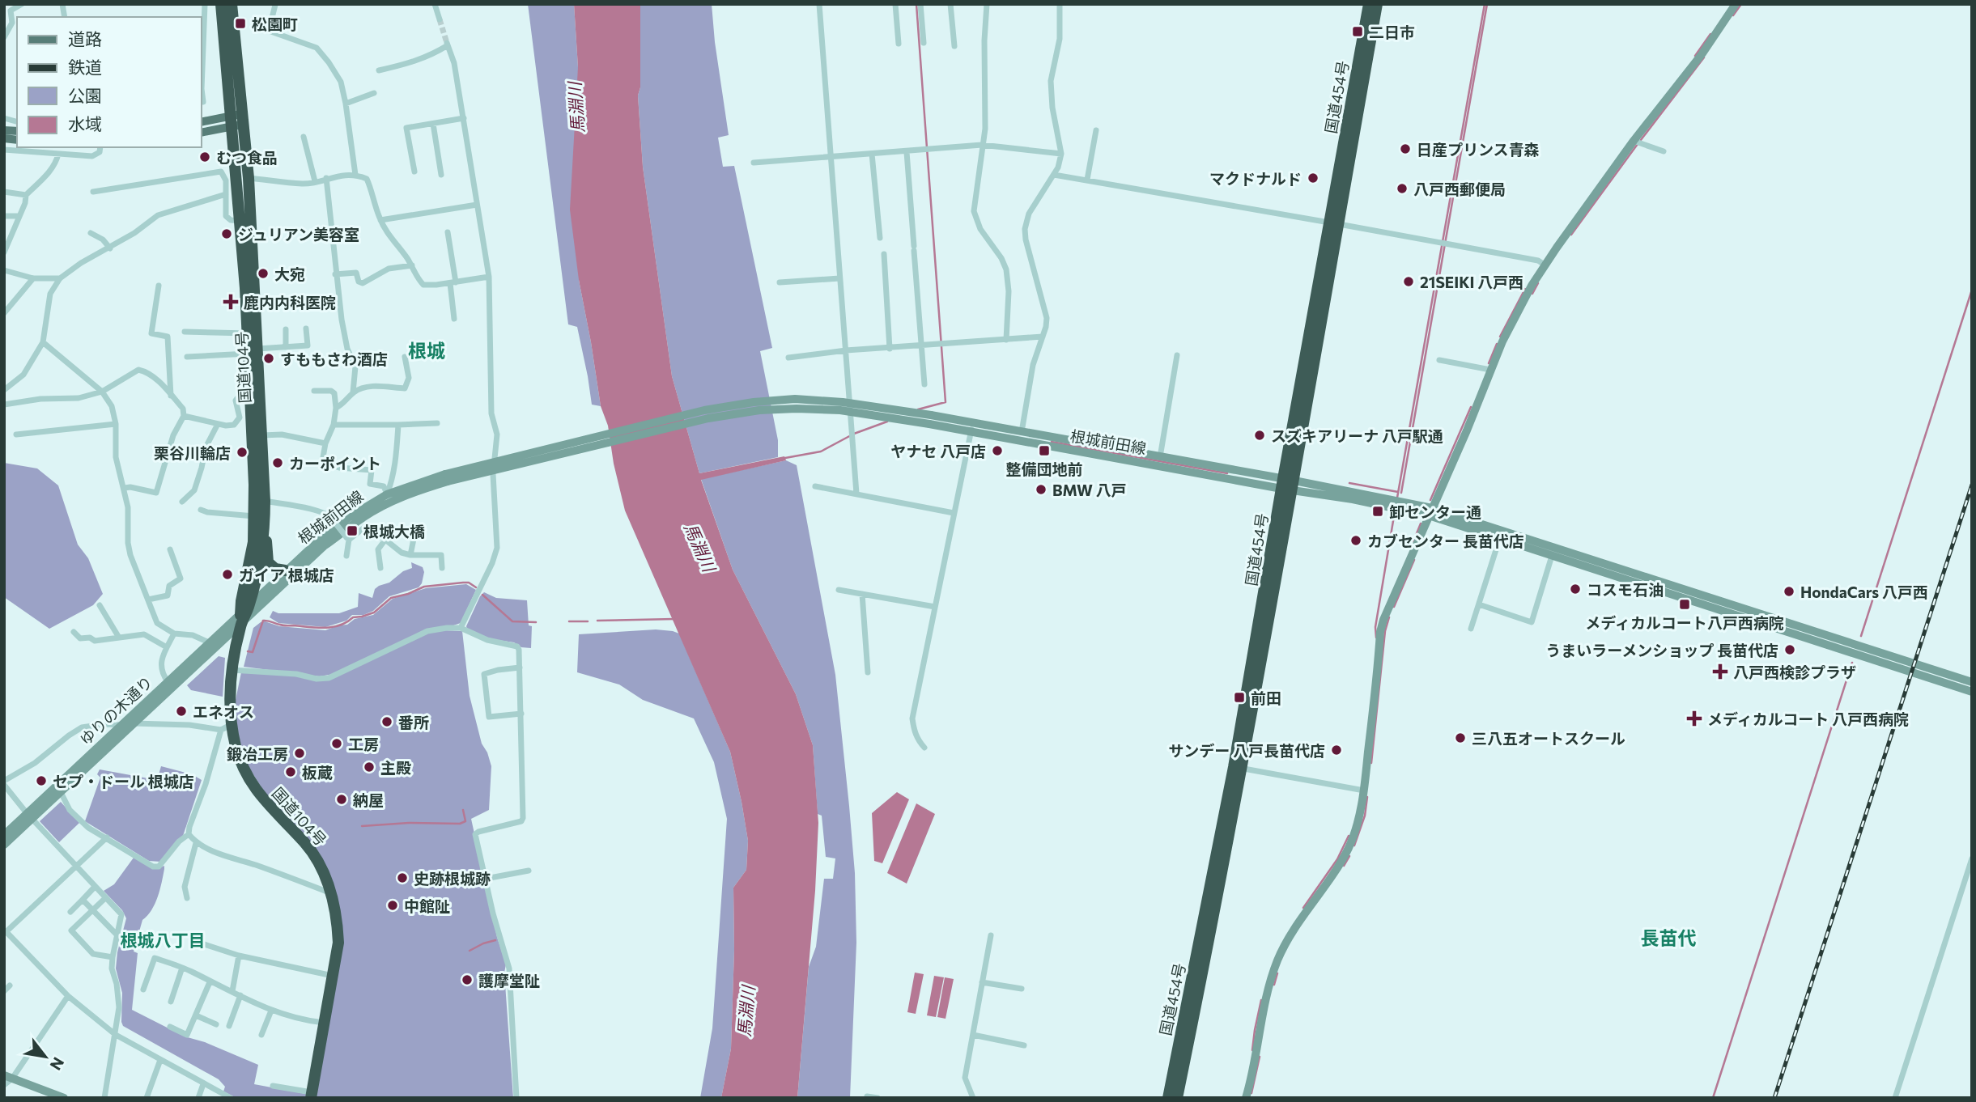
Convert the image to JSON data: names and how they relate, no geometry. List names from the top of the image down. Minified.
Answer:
{"streets":{"highway":["国道454号","国道104号"],"street":["根城前田線","ゆりの木通り"]},"crossings":[["国道454号","根城前田線"],["国道104号","根城前田線"],["国道104号","ゆりの木通り"],["根城前田線","ゆりの木通り"]],"districts":["根城","長苗代","根城八丁目"],"water":["馬淵川"],"places":{"transit":["松園町","二日市","整備団地前","卸センター通","根城大橋","メディカルコート八戸西病院","前田"],"other":["日産プリンス青森","むつ食品","マクドナルド","八戸西郵便局","ジュリアン美容室","大宛","21SEIKI 八戸西","すももさわ酒店","スズキアリーナ 八戸駅通","ヤナセ 八戸店","栗谷川輪店","カーポイント","BMW 八戸","カブセンター 長苗代店","ガイア 根城店","コスモ石油","HondaCars 八戸西","うまいラーメンショップ 長苗代店","エネオス","番所","三八五オートスクール","工房","サンデー 八戸長苗代店","鍛冶工房","主殿","板蔵","セプ・ドール 根城店","納屋","史跡根城跡","中館阯","護摩堂阯"],"health":["鹿内内科医院","八戸西検診プラザ","メディカルコート 八戸西病院"]},"legend":["道路","鉄道","公園","水域"],"north":"bottom right"}
